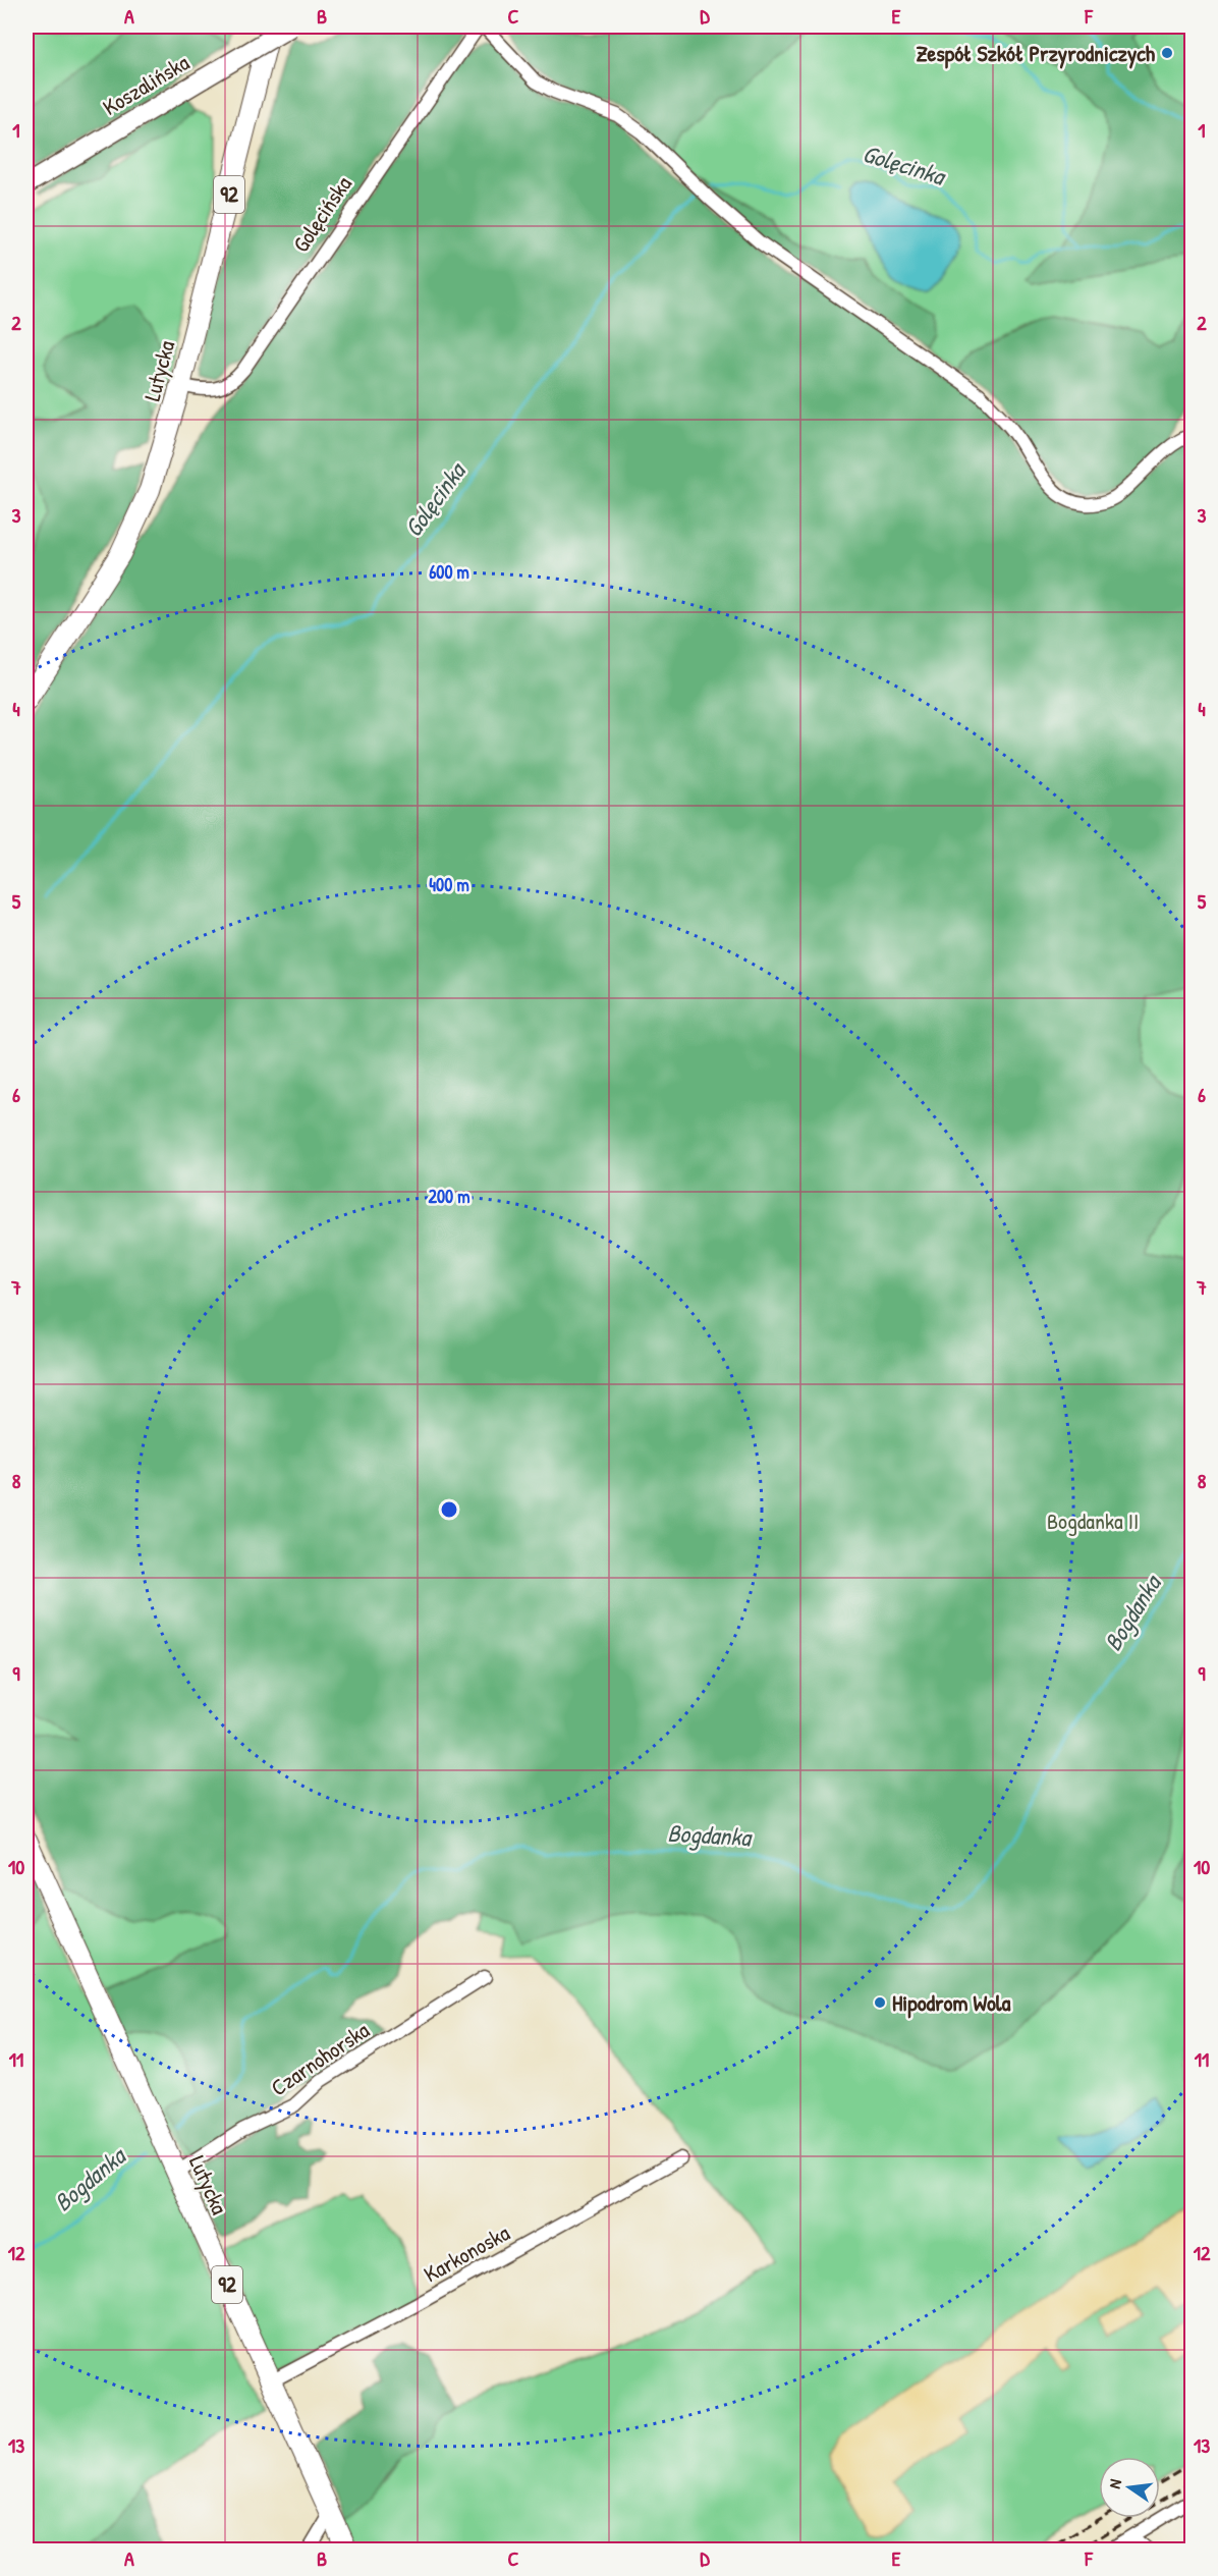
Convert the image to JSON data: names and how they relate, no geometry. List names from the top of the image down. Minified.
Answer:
{"streets":{"main road":["92","Lutycka"],"street":["Koszalińska","Golęcińska","Czarnohorska","Karkonoska"]},"crossings":[["Golęcińska","Lutycka"],["Lutycka","Czarnohorska"],["Lutycka","Karkonoska"]],"water":["Golęcinka","Bogdanka"],"parks":["Bogdanka II"],"places":["Zespół Szkół Przyrodniczych","Hipodrom Wola"],"north":"left","grid":{"columns":["A","B","C","D","E","F"],"rows":["1","2","3","4","5","6","7","8","9","10","11","12","13"]},"rings":["600 m","400 m","200 m"]}
